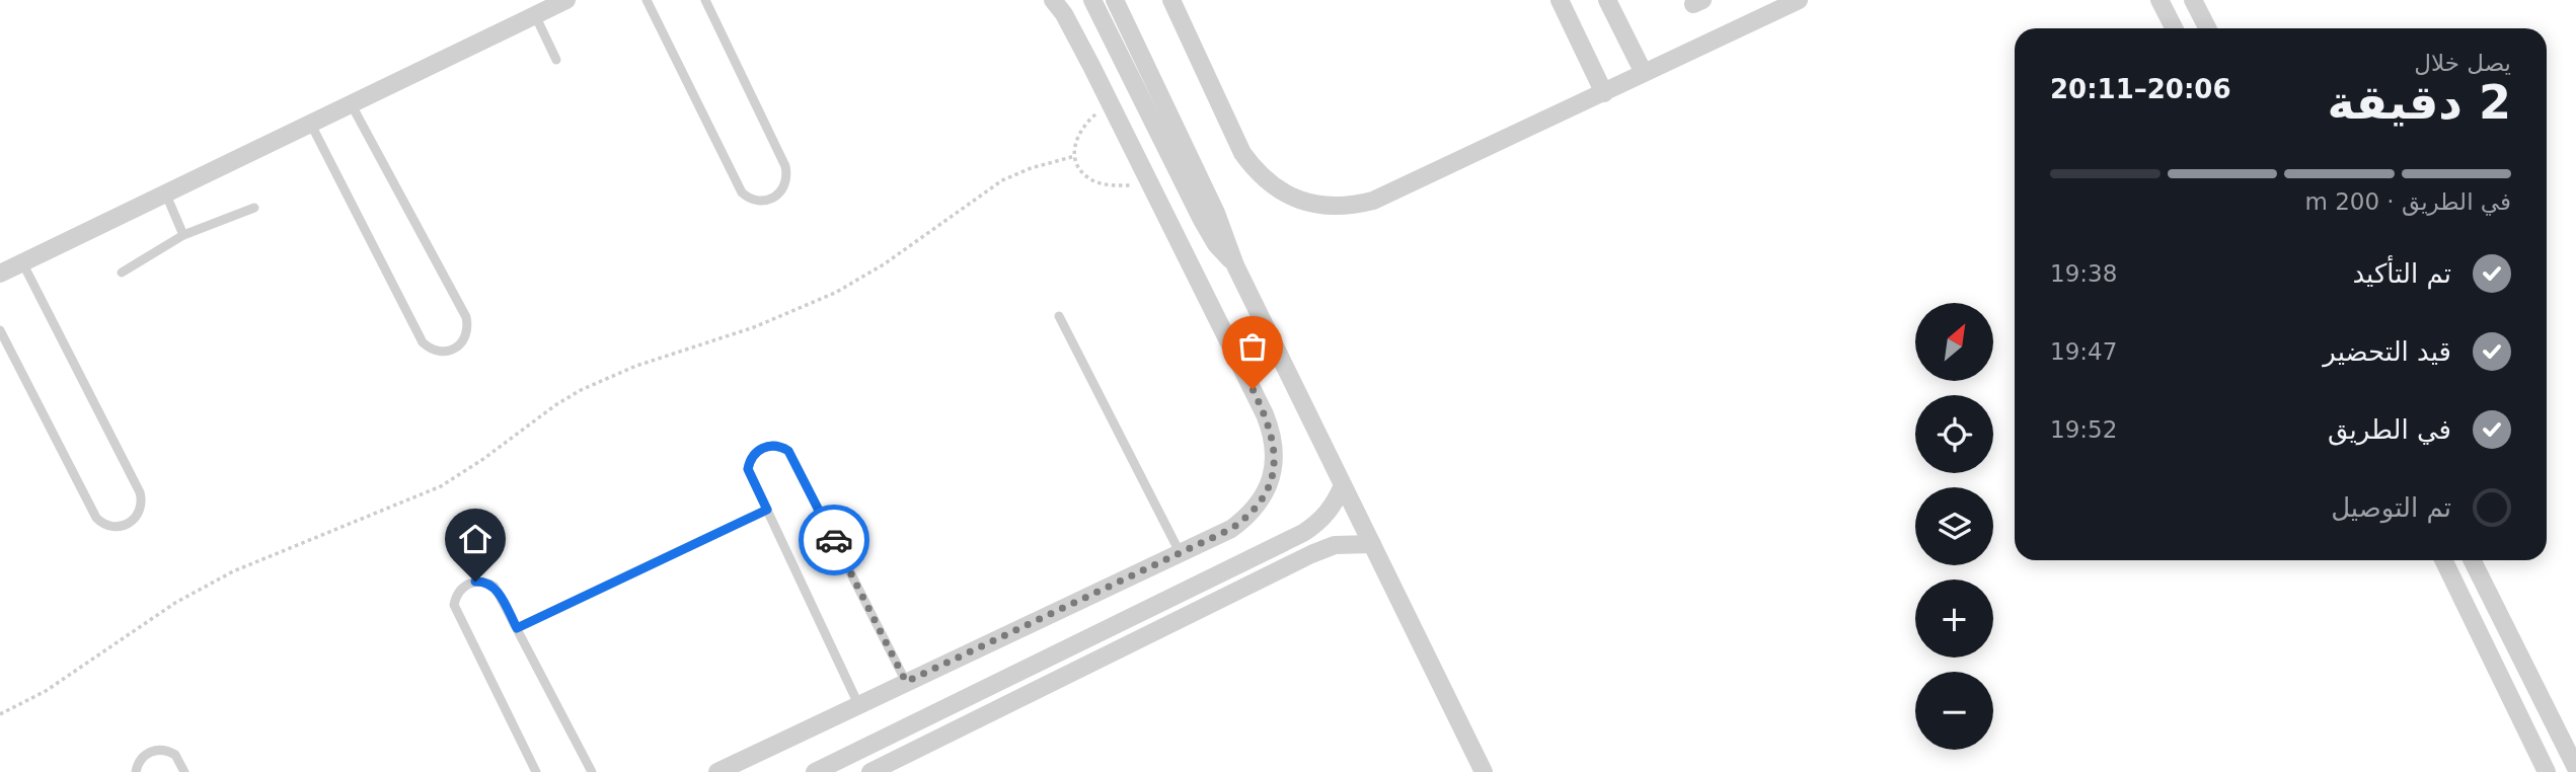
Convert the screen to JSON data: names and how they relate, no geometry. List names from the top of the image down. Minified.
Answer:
{"north":"top right","page":{"heading":["2 دقيقة","يصل خلال","20:06–20:11"],"bar":"في الطريق · 200 m","list":[["تم التأكيد","19:38"],["قيد التحضير","19:47"],["في الطريق","19:52"],"تم التوصيل"],"map_buttons":["+","−"]}}
